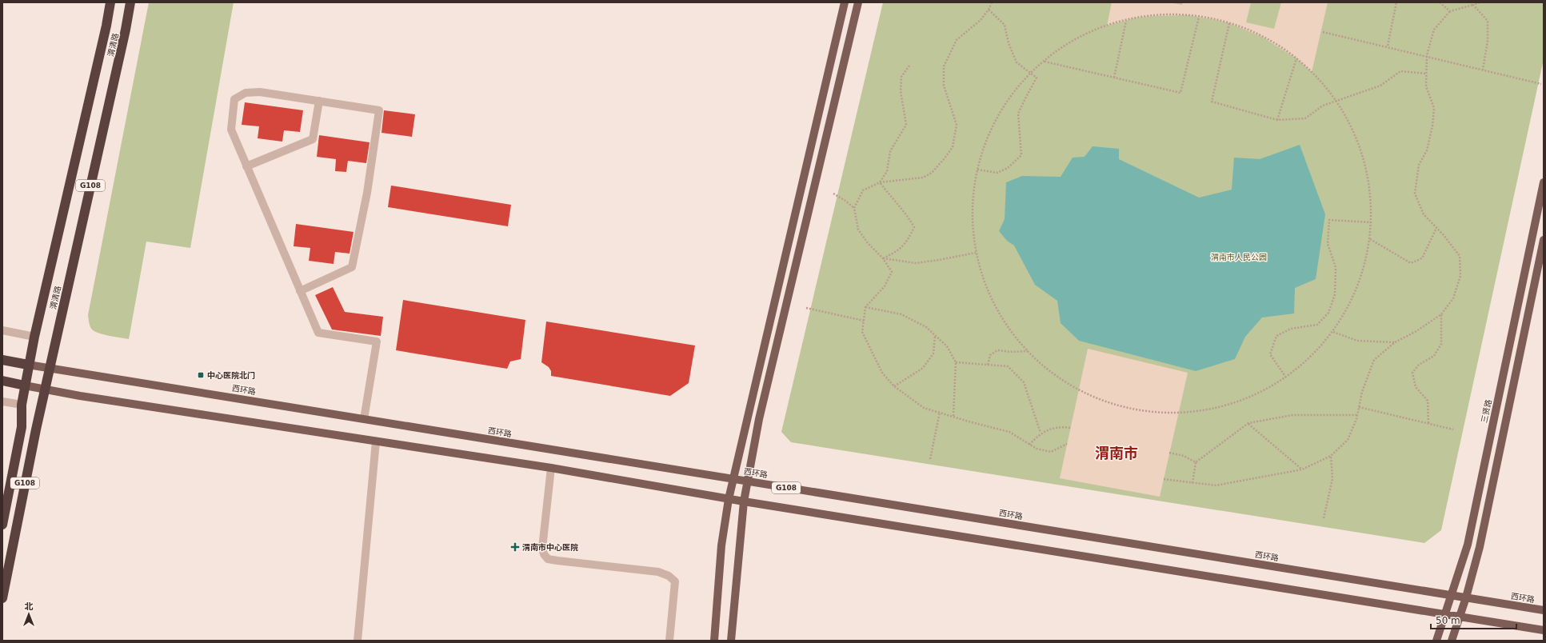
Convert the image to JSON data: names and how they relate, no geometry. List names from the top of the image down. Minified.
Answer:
{"streets":{"highway":["渭清路","G108","西环路"],"main road":["三贤路"]},"crossings":[["渭清路","西环路"],["西环路","三贤路"]],"districts":["渭南市"],"parks":["渭南市人民公园"],"places":{"transit":["中心医院北门"],"health":["渭南市中心医院"]},"scale_bar":"50 m","north":"top"}
